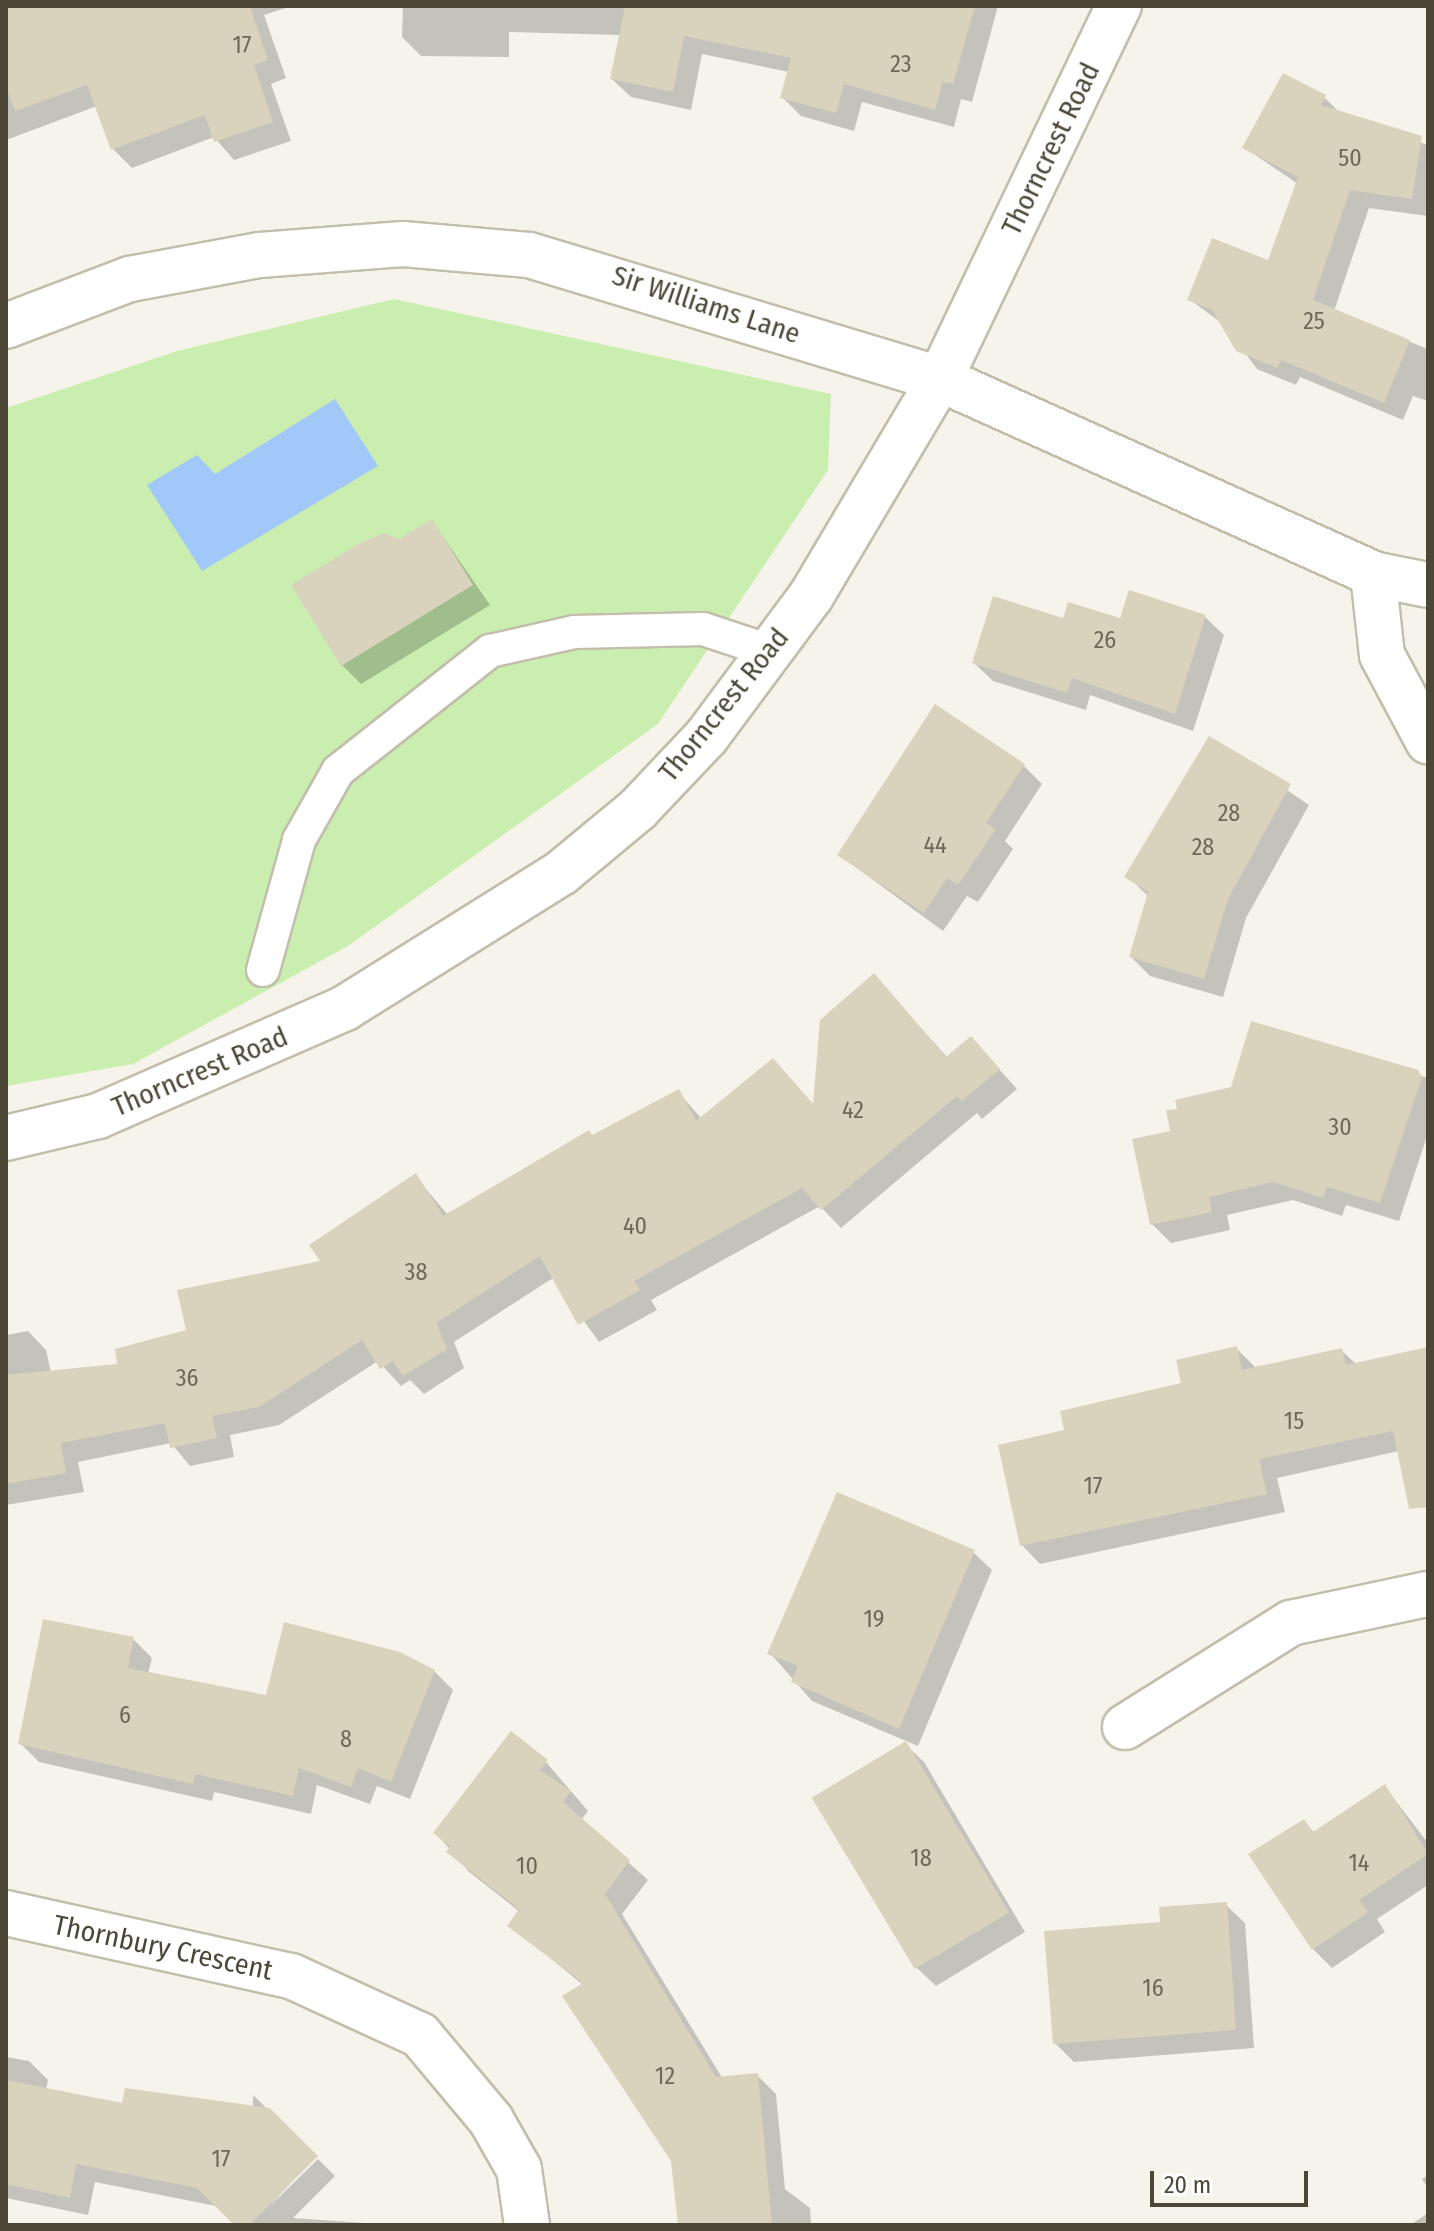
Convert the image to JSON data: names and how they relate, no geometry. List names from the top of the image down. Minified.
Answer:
{"streets":{"street":["Thorncrest Road","Sir Williams Lane","Thornbury Crescent"]},"crossings":[["Thorncrest Road","Sir Williams Lane"]],"house_numbers":["17","23","50","25","26","28","44","28","42","30","40","38","36","15","17","19","6","8","18","14","10","16","12","17"],"scale_bar":"20 m"}
